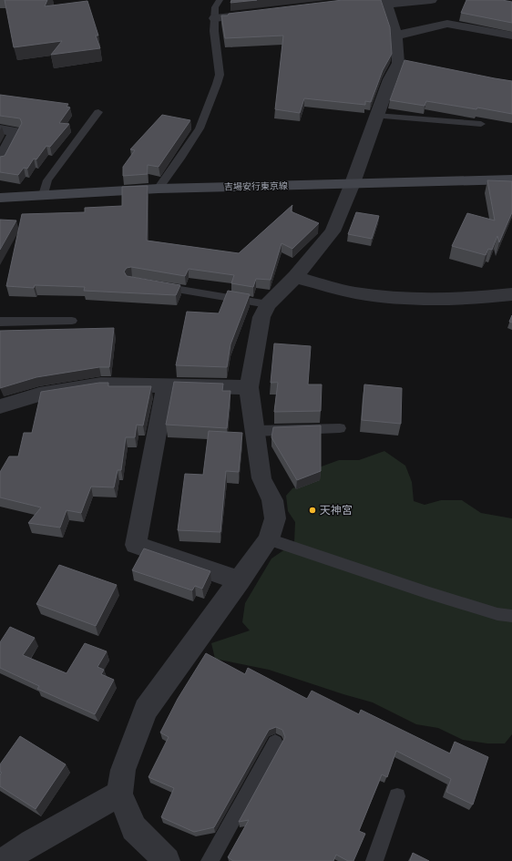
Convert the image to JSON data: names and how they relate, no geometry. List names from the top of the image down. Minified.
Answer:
{"streets":{"main road":["吉場安行東京線"]},"places":["天神宮"]}
